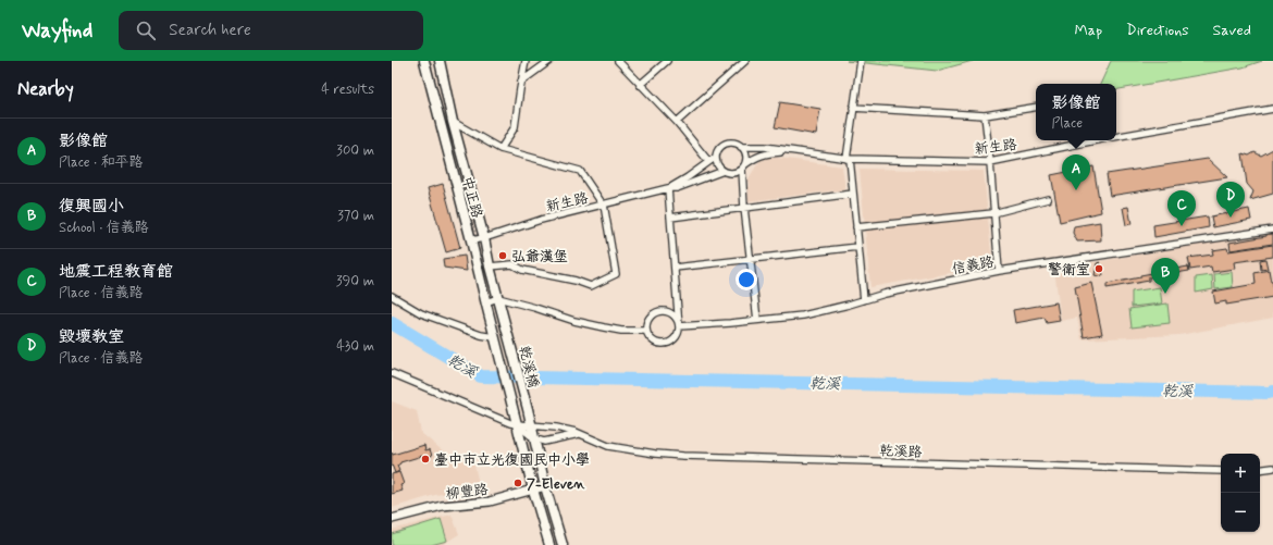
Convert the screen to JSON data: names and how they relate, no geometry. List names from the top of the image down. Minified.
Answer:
{"streets":{"main road":["中正路","乾溪橋"],"street":["新生路","信義路","乾溪路","柳豐路"]},"crossings":[["新生路","中正路"],["中正路","乾溪橋"],["乾溪橋","乾溪路"]],"water":["乾溪"],"places":["弘爺漢堡","警衛室","臺中市立光復國民中小學","7-Eleven"],"page":{"header":"Wayfind","search":"Search here","nav":["Map","Directions","Saved"],"heading":["Nearby","4 results"],"popup":["影像館","Place"],"list":[{"mark":"A","name":"影像館","note":"Place · 和平路","value":"300 m"},{"mark":"B","name":"復興國小","note":"School · 信義路","value":"370 m"},{"mark":"C","name":"地震工程教育館","note":"Place · 信義路","value":"390 m"},{"mark":"D","name":"毀壞教室","note":"Place · 信義路","value":"430 m"}],"pins":["A","D","C","B"],"map_buttons":["+","−"]}}
